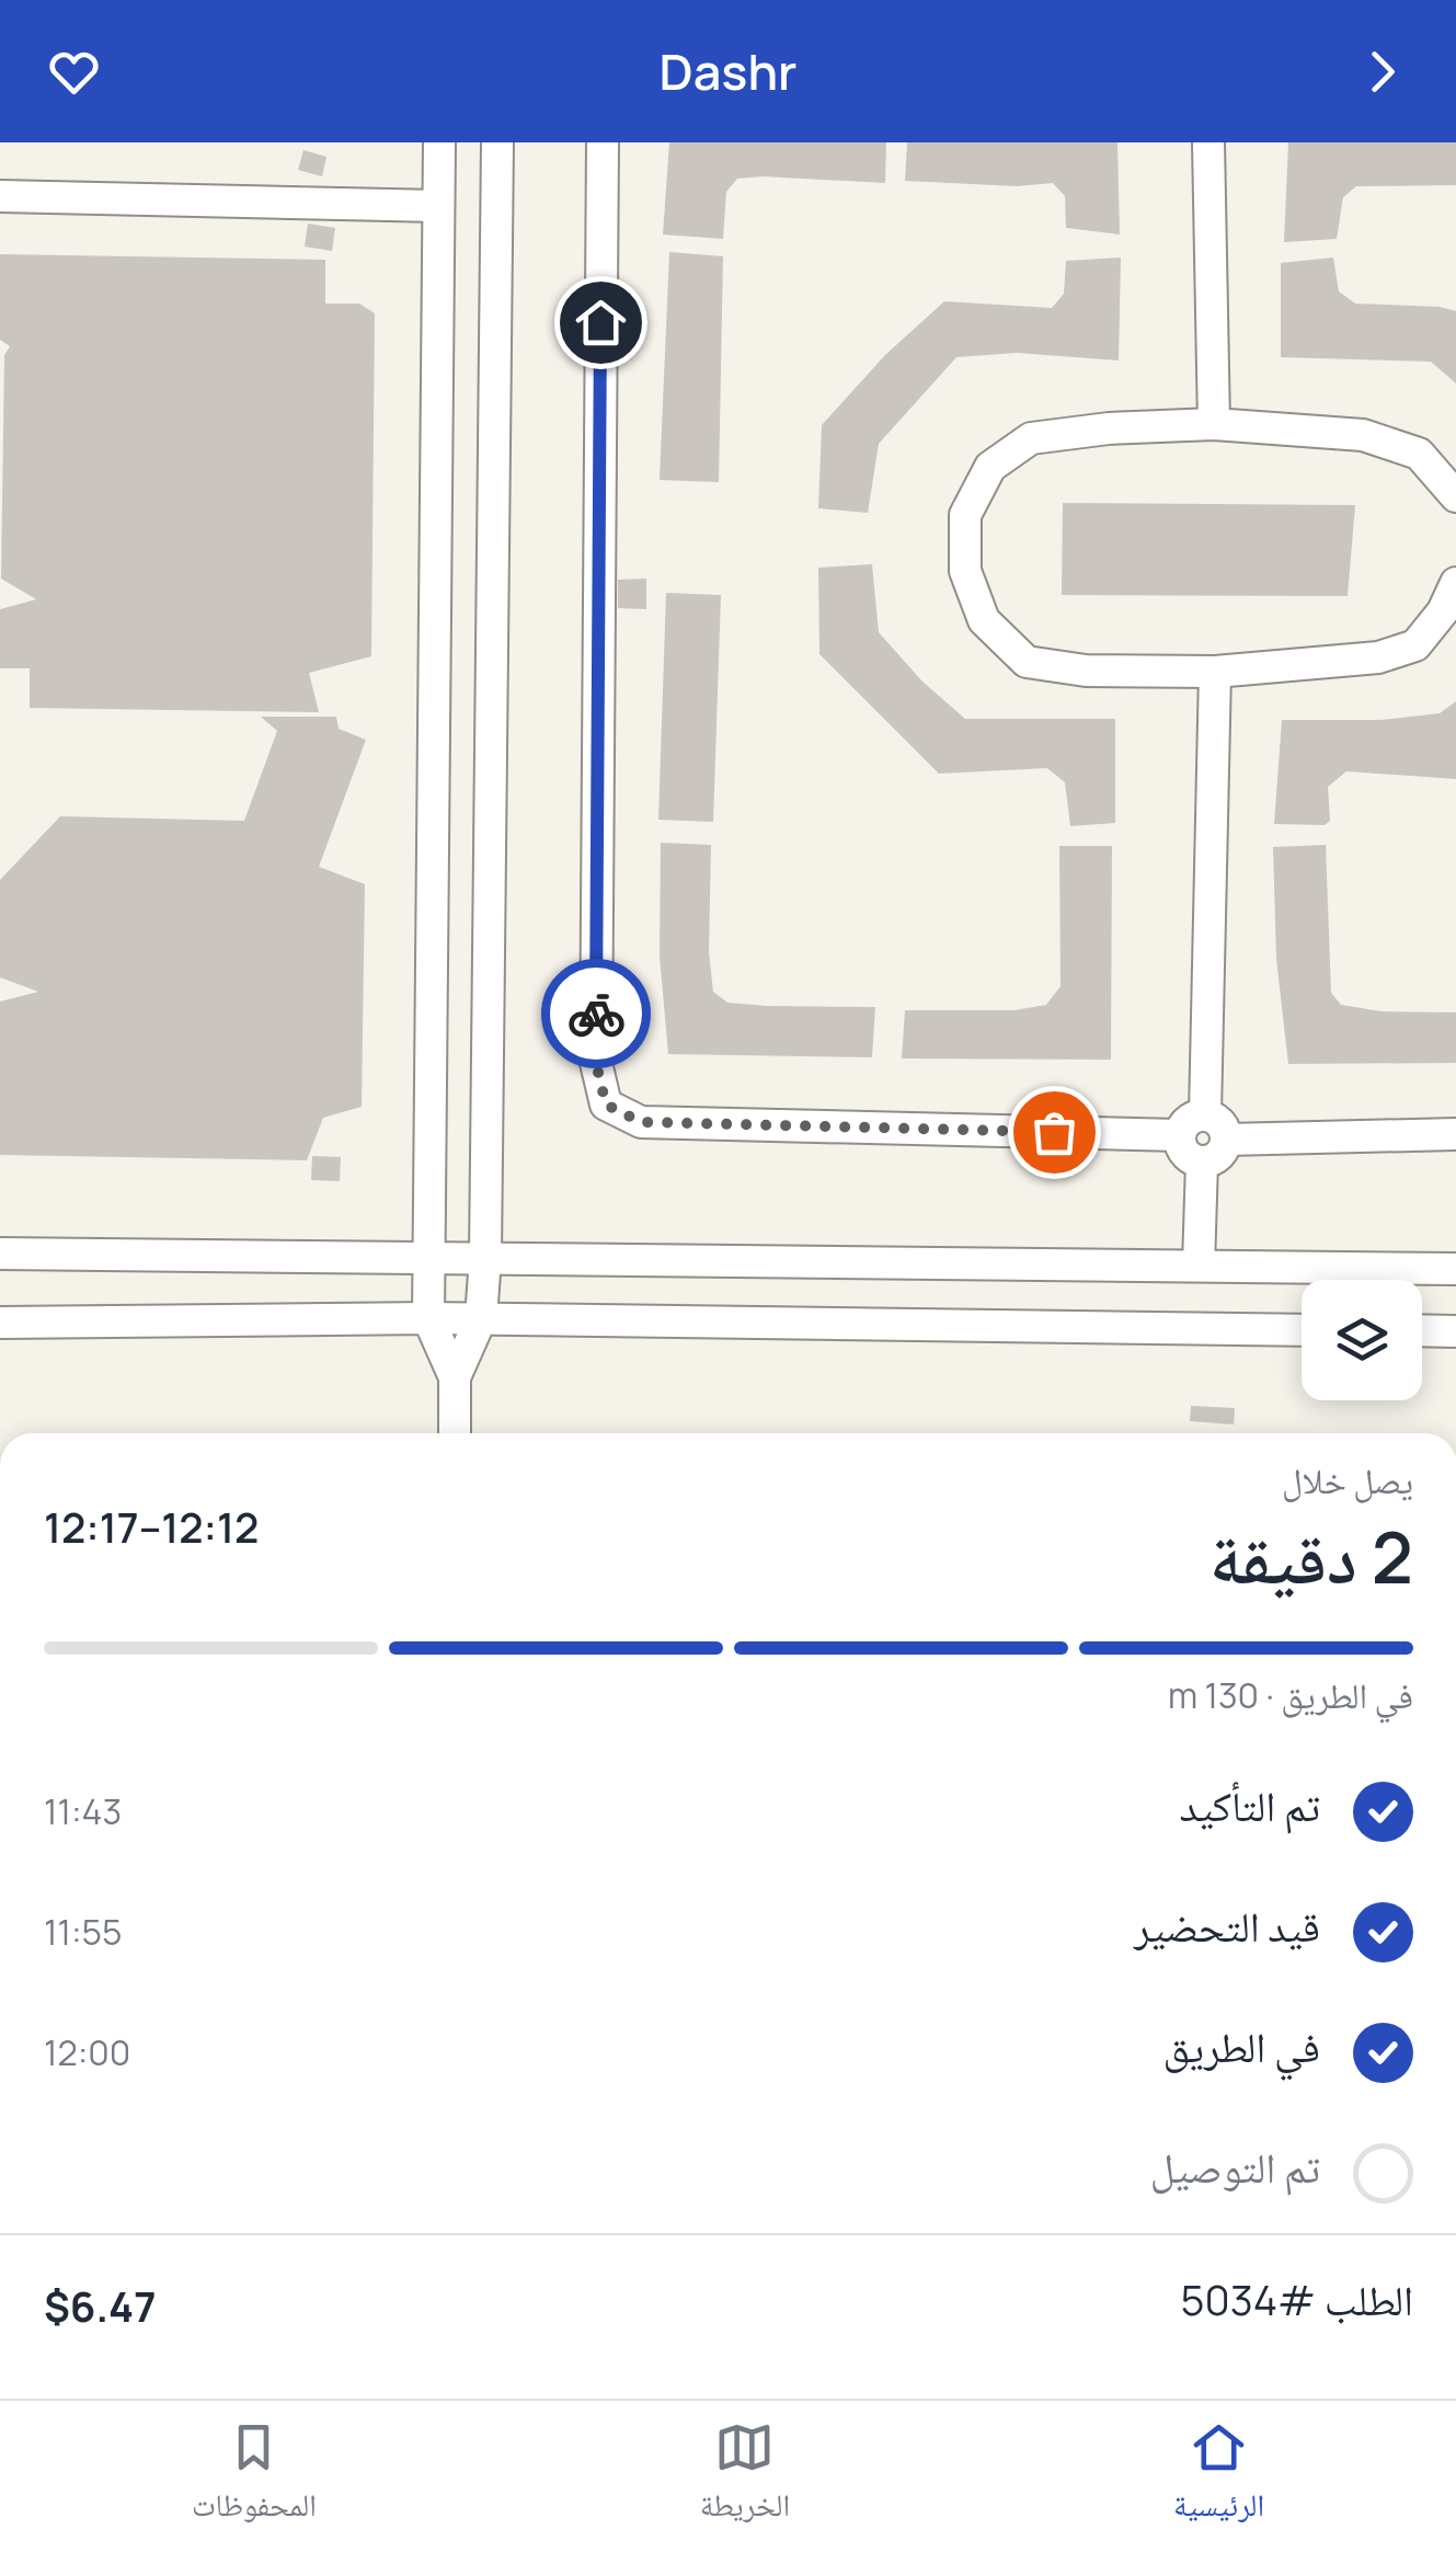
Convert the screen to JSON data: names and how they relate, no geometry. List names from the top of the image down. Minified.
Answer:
{"page":{"header":"Dashr","heading":["2 دقيقة","يصل خلال","12:12–12:17"],"panel":["الطلب #5034","$6.47"],"bar":"في الطريق · 130 m","list":[["تم التأكيد","11:43"],["قيد التحضير","11:55"],["في الطريق","12:00"],"تم التوصيل"],"tabs":["الرئيسية","الخريطة","المحفوظات"]}}
